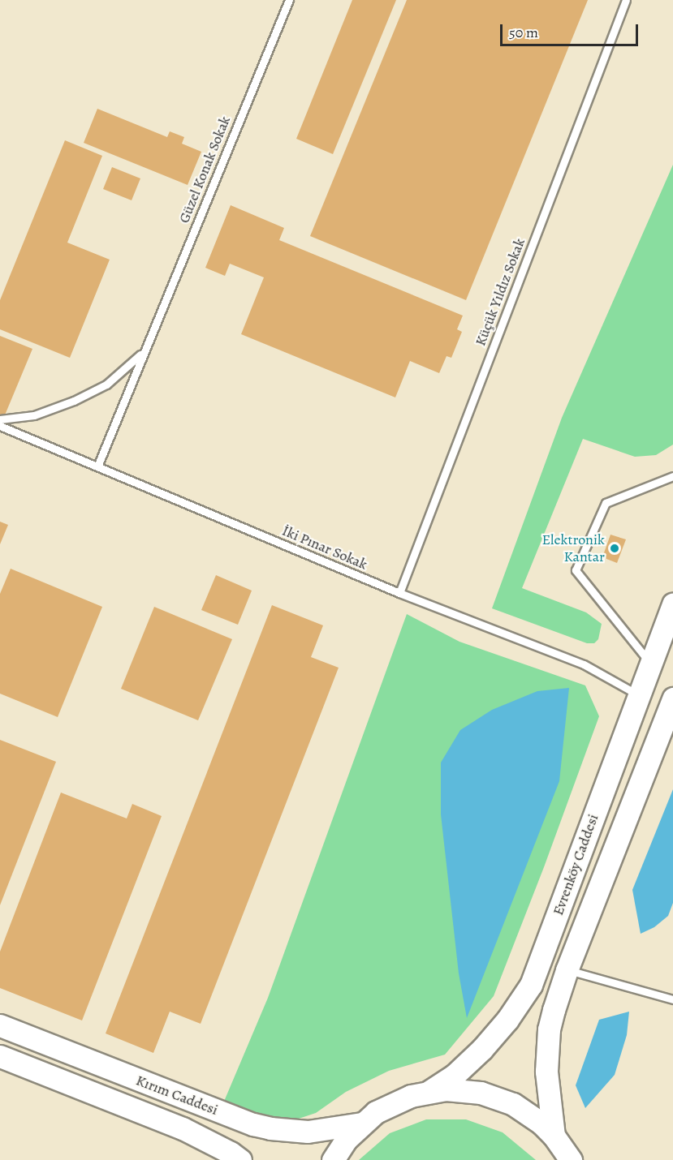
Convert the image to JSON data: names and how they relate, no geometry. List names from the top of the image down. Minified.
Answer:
{"streets":{"main road":["Evrenköy Caddesi","Kırım Caddesi"],"lane":["Güzel Konak Sokak","Küçük Yıldız Sokak","İki Pınar Sokak"]},"crossings":[["Güzel Konak Sokak","İki Pınar Sokak"],["Küçük Yıldız Sokak","İki Pınar Sokak"],["İki Pınar Sokak","Evrenköy Caddesi"]],"places":["Elektronik Kantar"],"scale_bar":"50 m"}
